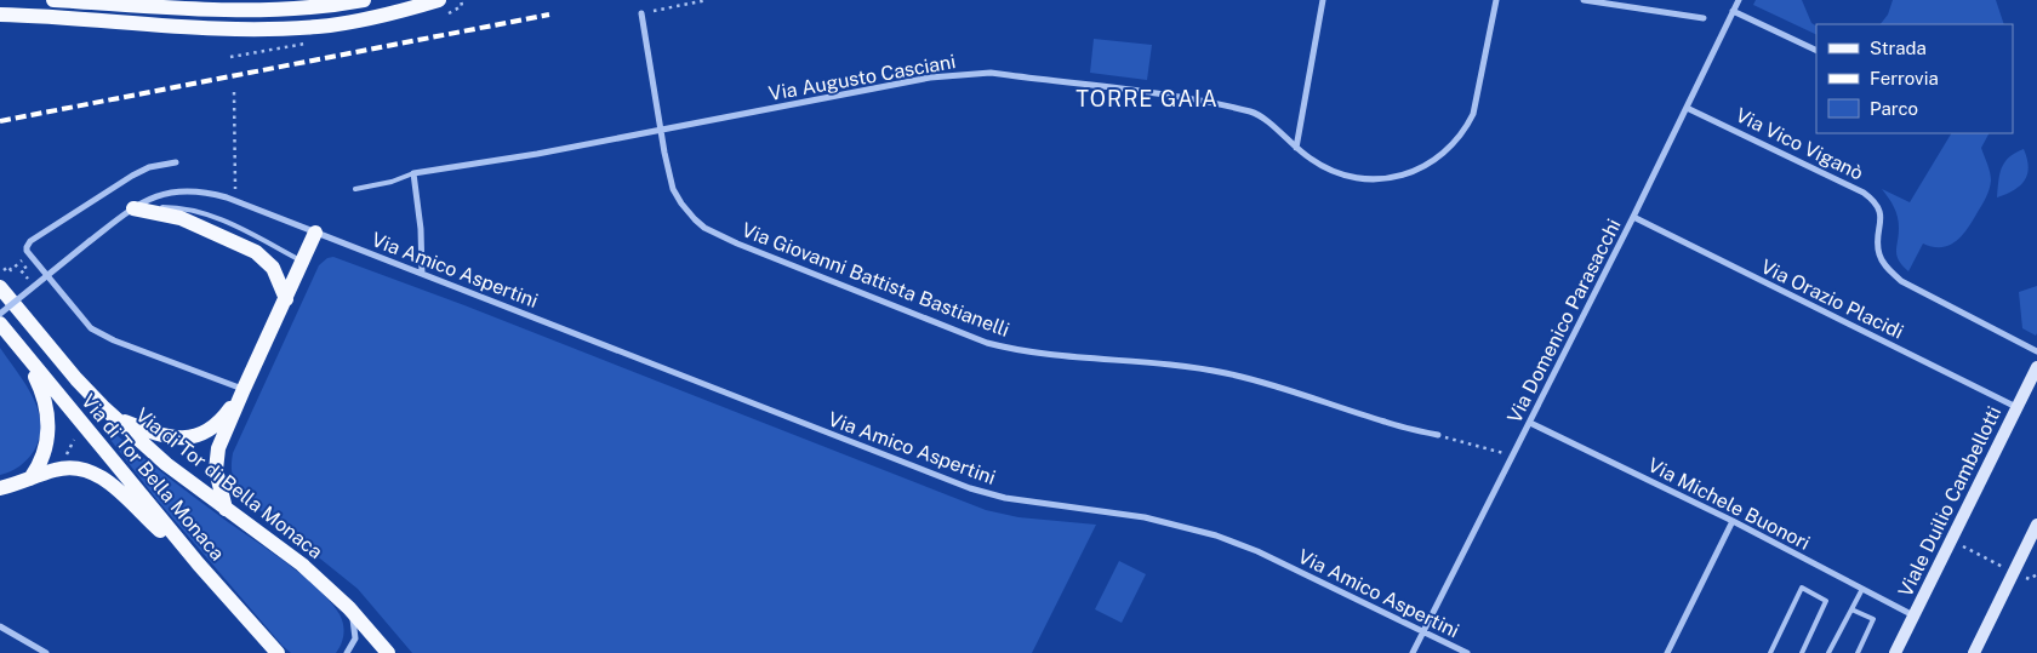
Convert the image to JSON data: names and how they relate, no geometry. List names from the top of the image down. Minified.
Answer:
{"streets":{"main road":["Via di Tor Bella Monaca","Via di Tor di Bella Monaca","Viale Duilio Cambellotti"],"street":["Via Augusto Casciani","Via Vico Viganò","Via Amico Aspertini","Via Giovanni Battista Bastianelli","Via Orazio Placidi","Via Domenico Parasacchi","Via Michele Buonori"]},"crossings":[["Via Augusto Casciani","Via Giovanni Battista Bastianelli"],["Via Vico Viganò","Via Domenico Parasacchi"],["Via Amico Aspertini","Via Domenico Parasacchi"],["Via Orazio Placidi","Via Domenico Parasacchi"],["Via Orazio Placidi","Viale Duilio Cambellotti"],["Via Domenico Parasacchi","Via Michele Buonori"],["Viale Duilio Cambellotti","Via Michele Buonori"]],"districts":["TORRE GAIA"],"legend":["Strada","Ferrovia","Parco"]}
